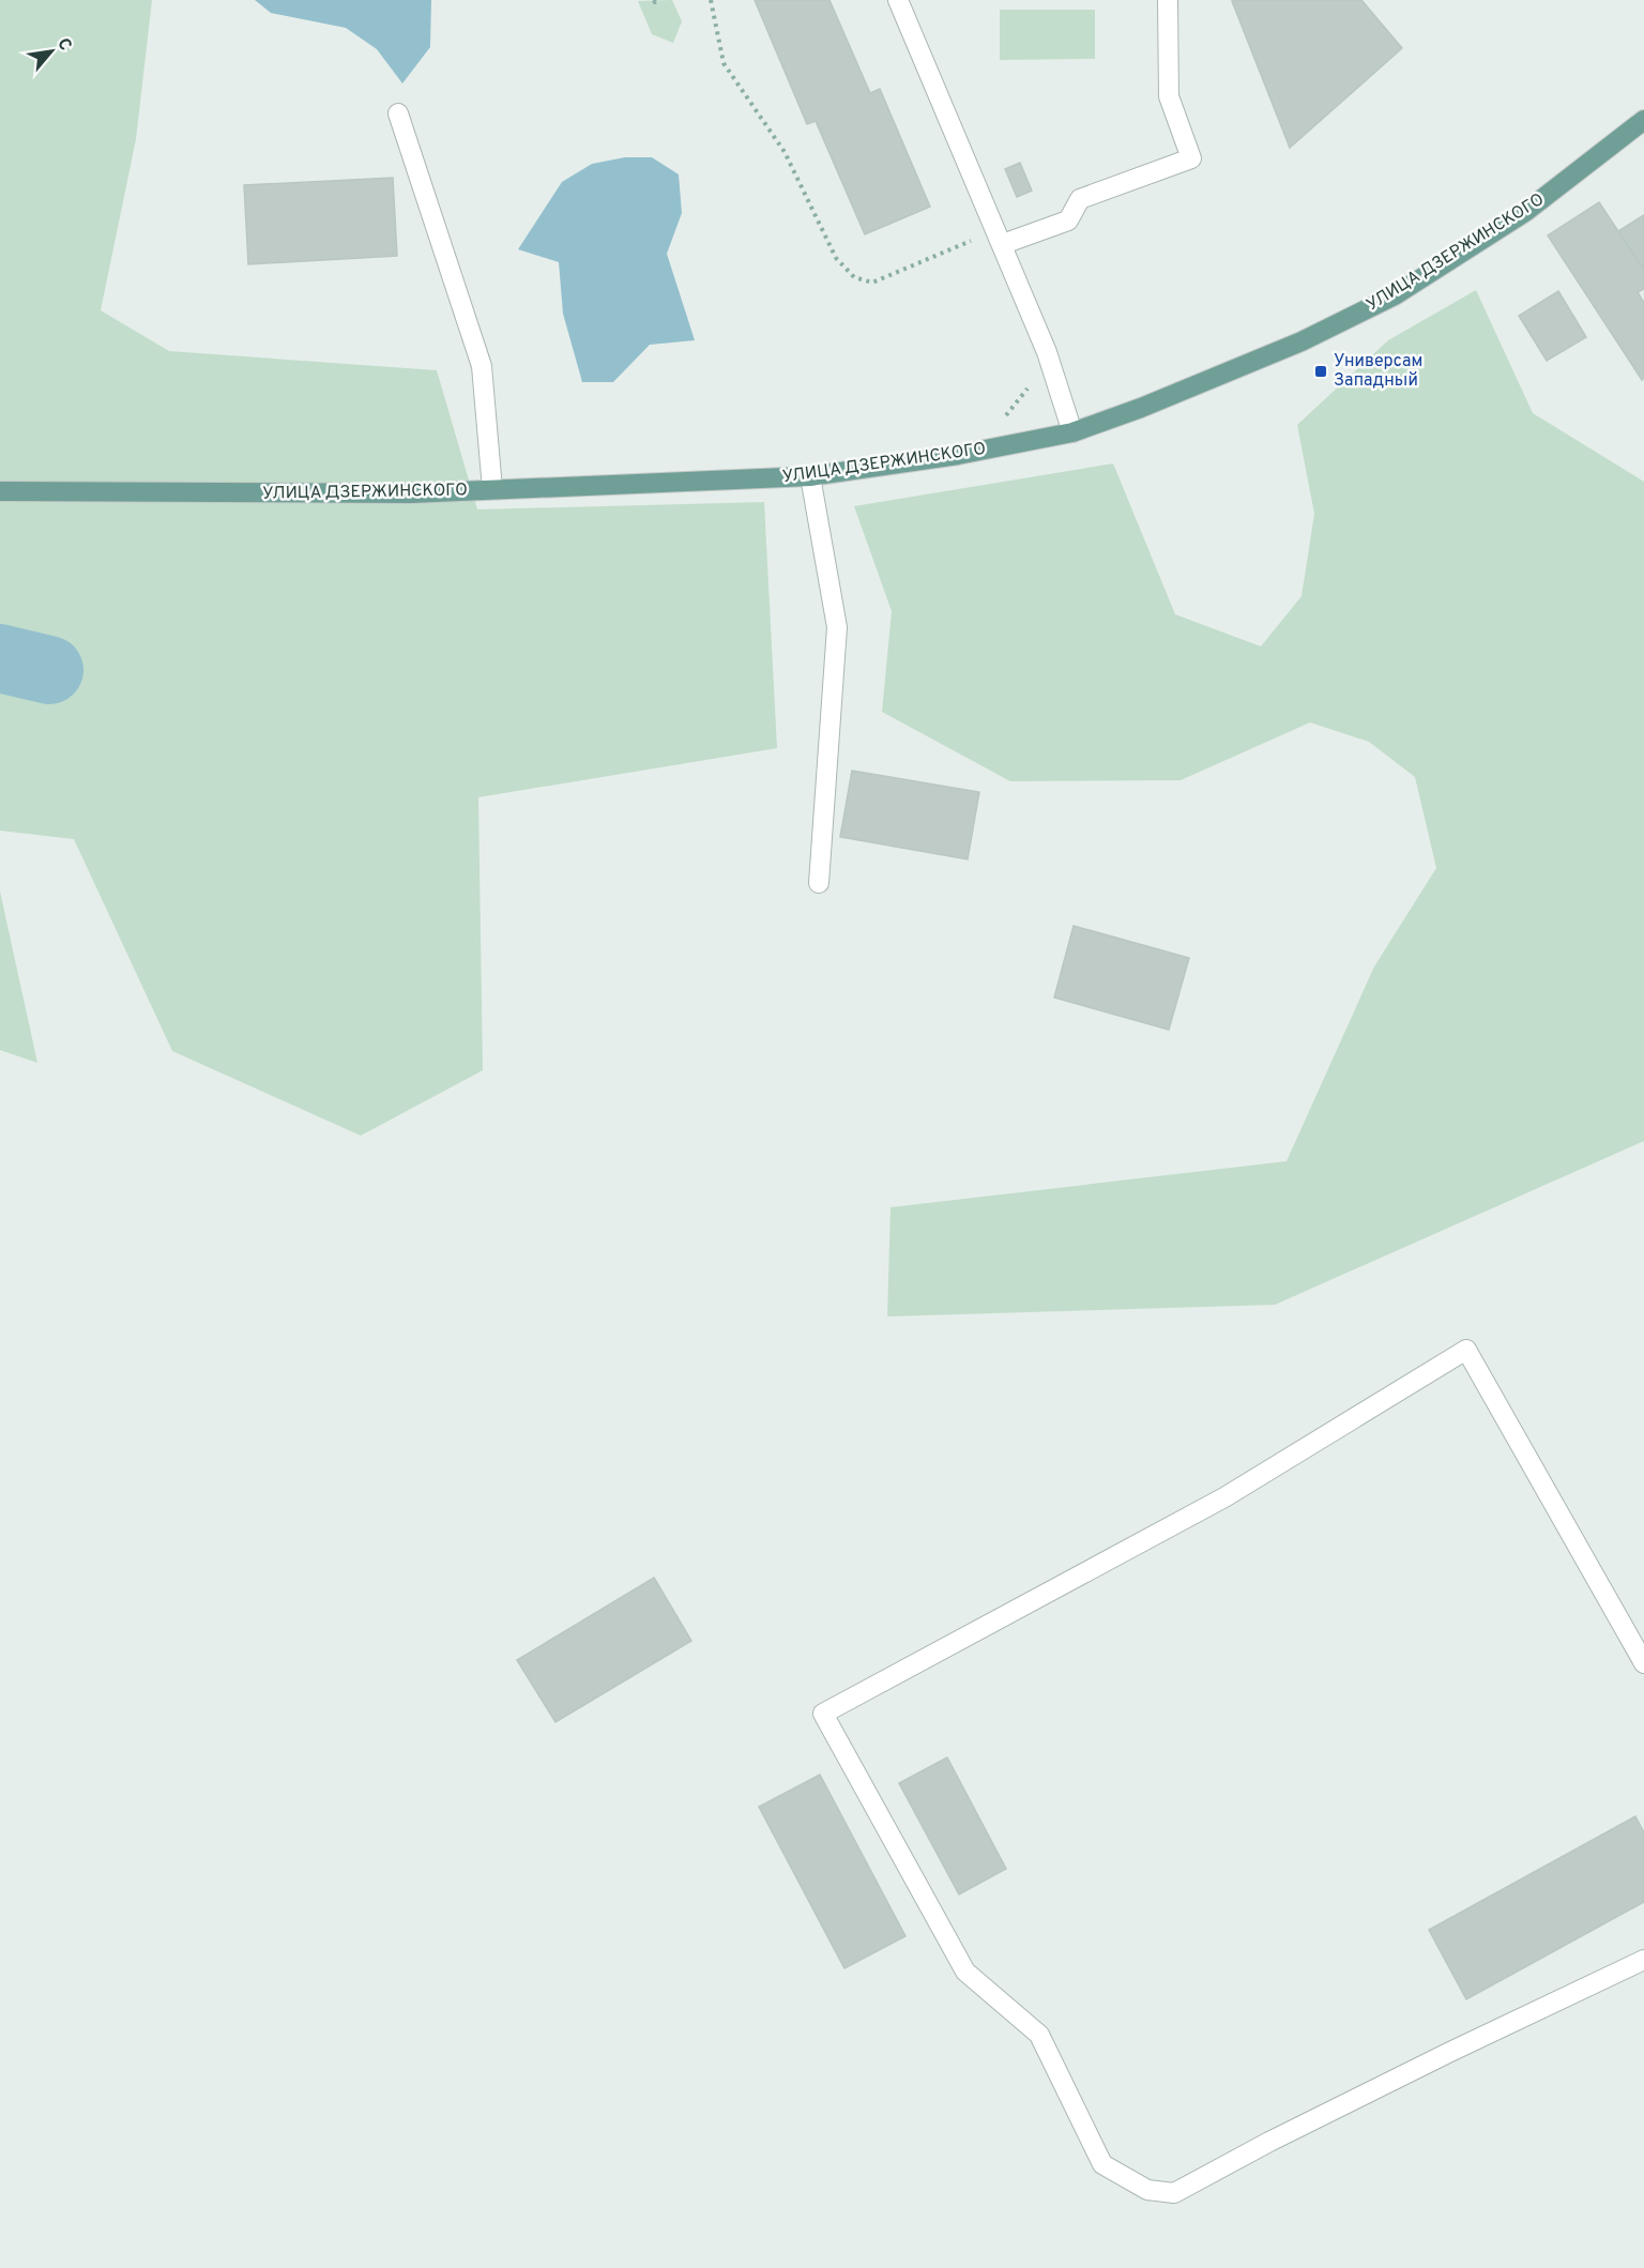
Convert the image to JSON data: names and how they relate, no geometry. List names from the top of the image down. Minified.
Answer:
{"streets":{"main road":["УЛИЦА ДЗЕРЖИНСКОГО"]},"places":{"transit":["Универсам Западный"]},"north":"top right"}
